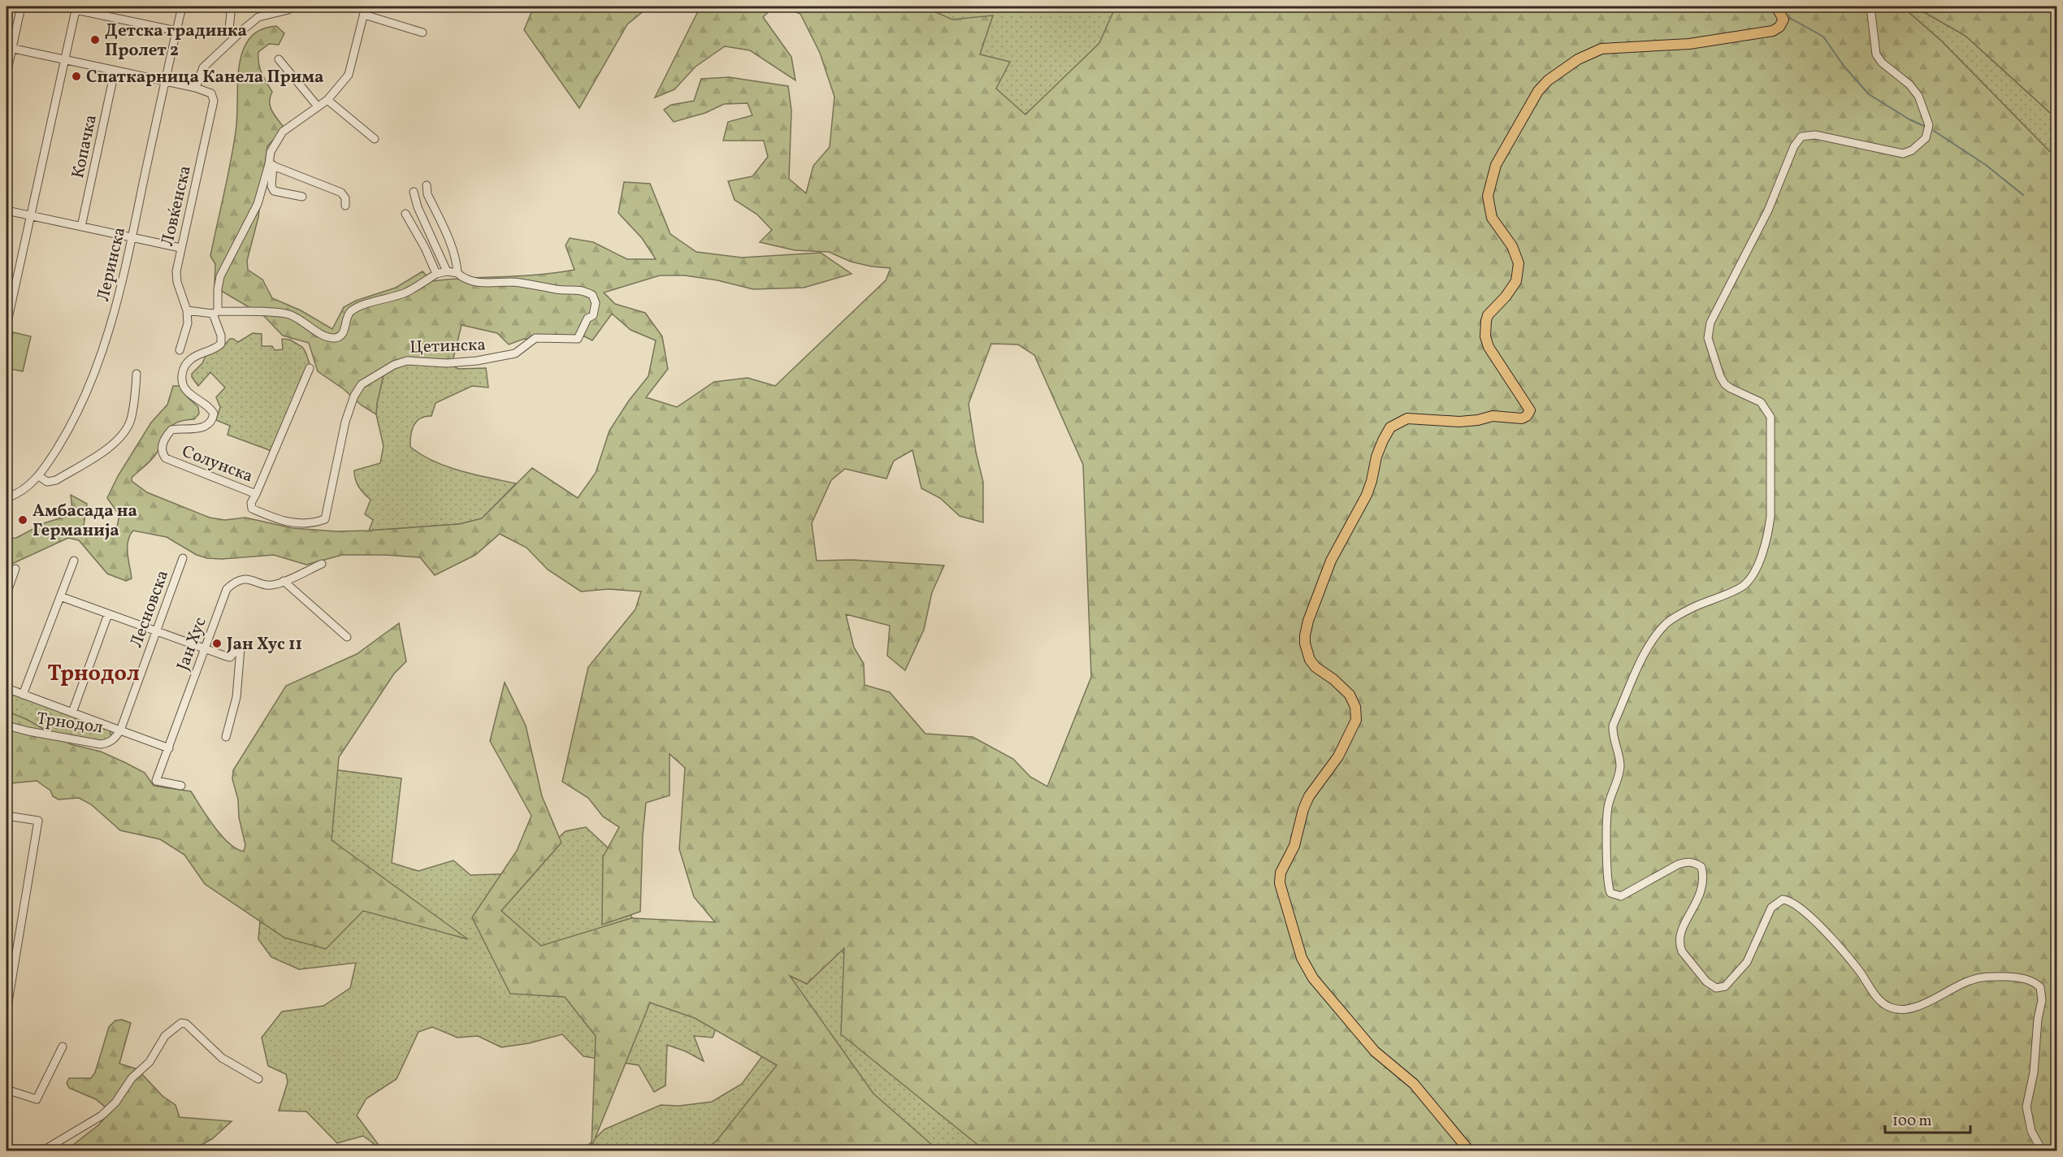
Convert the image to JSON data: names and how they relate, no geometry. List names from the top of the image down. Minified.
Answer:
{"streets":{"street":["Копачка","Ловќенска","Леринска","Цетинска","Солунска","Лесновска","Јан Хус","Трнодол"]},"crossings":[["Копачка","Ловќенска"],["Ловќенска","Леринска"],["Цетинска","Солунска"],["Лесновска","Трнодол"]],"districts":["Трнодол"],"places":["Детска градинка Пролет 2","Спаткарница Канела Прима","Амбасада на Германија","Јан Хус 11"],"scale_bar":"100 m"}
